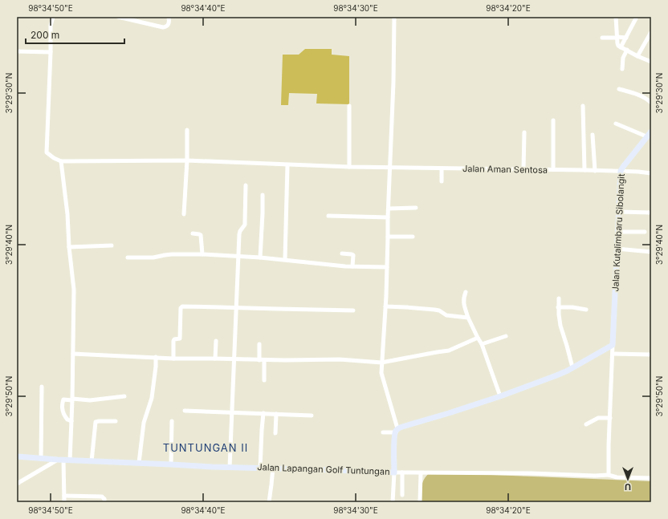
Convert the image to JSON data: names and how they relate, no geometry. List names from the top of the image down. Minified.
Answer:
{"streets":{"street":["Jalan Aman Sentosa","Jalan Kutalimbaru Sibolangit","Jalan Lapangan Golf Tuntungan"]},"crossings":[["Jalan Aman Sentosa","Jalan Kutalimbaru Sibolangit"]],"districts":["TUNTUNGAN II"],"scale_bar":"200 m","north":"bottom","coordinates":["98°34'50\"E","98°34'40\"E","98°34'30\"E","98°34'20\"E","3°29'30\"N","3°29'40\"N","3°29'50\"N"]}
